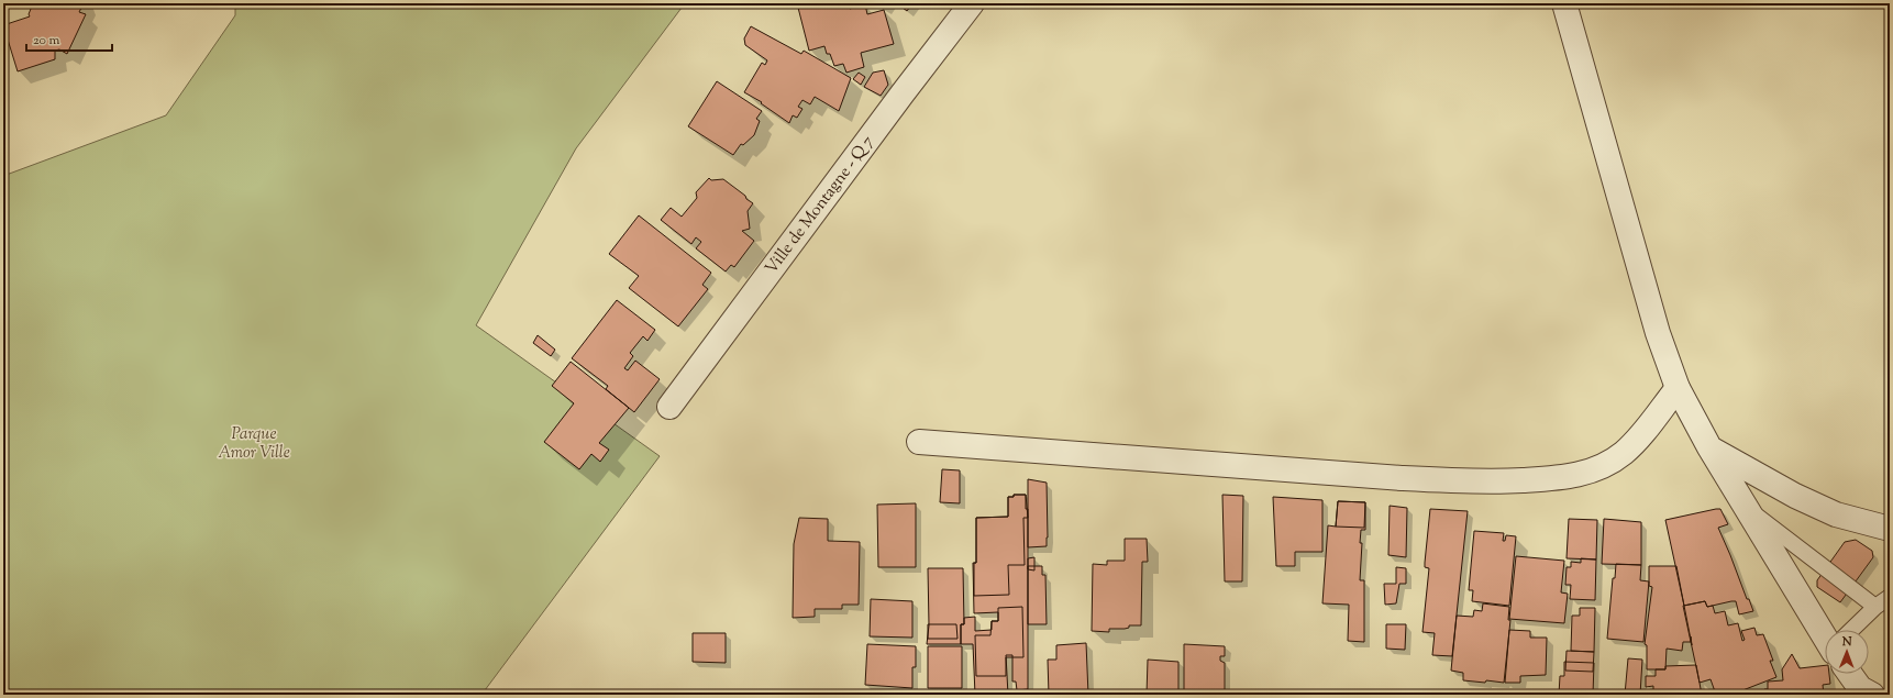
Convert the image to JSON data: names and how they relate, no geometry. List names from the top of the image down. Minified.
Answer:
{"streets":{"street":["Ville de Montagne - Q 7"]},"parks":["Parque Amor Ville"],"scale_bar":"20 m","north":"top"}
